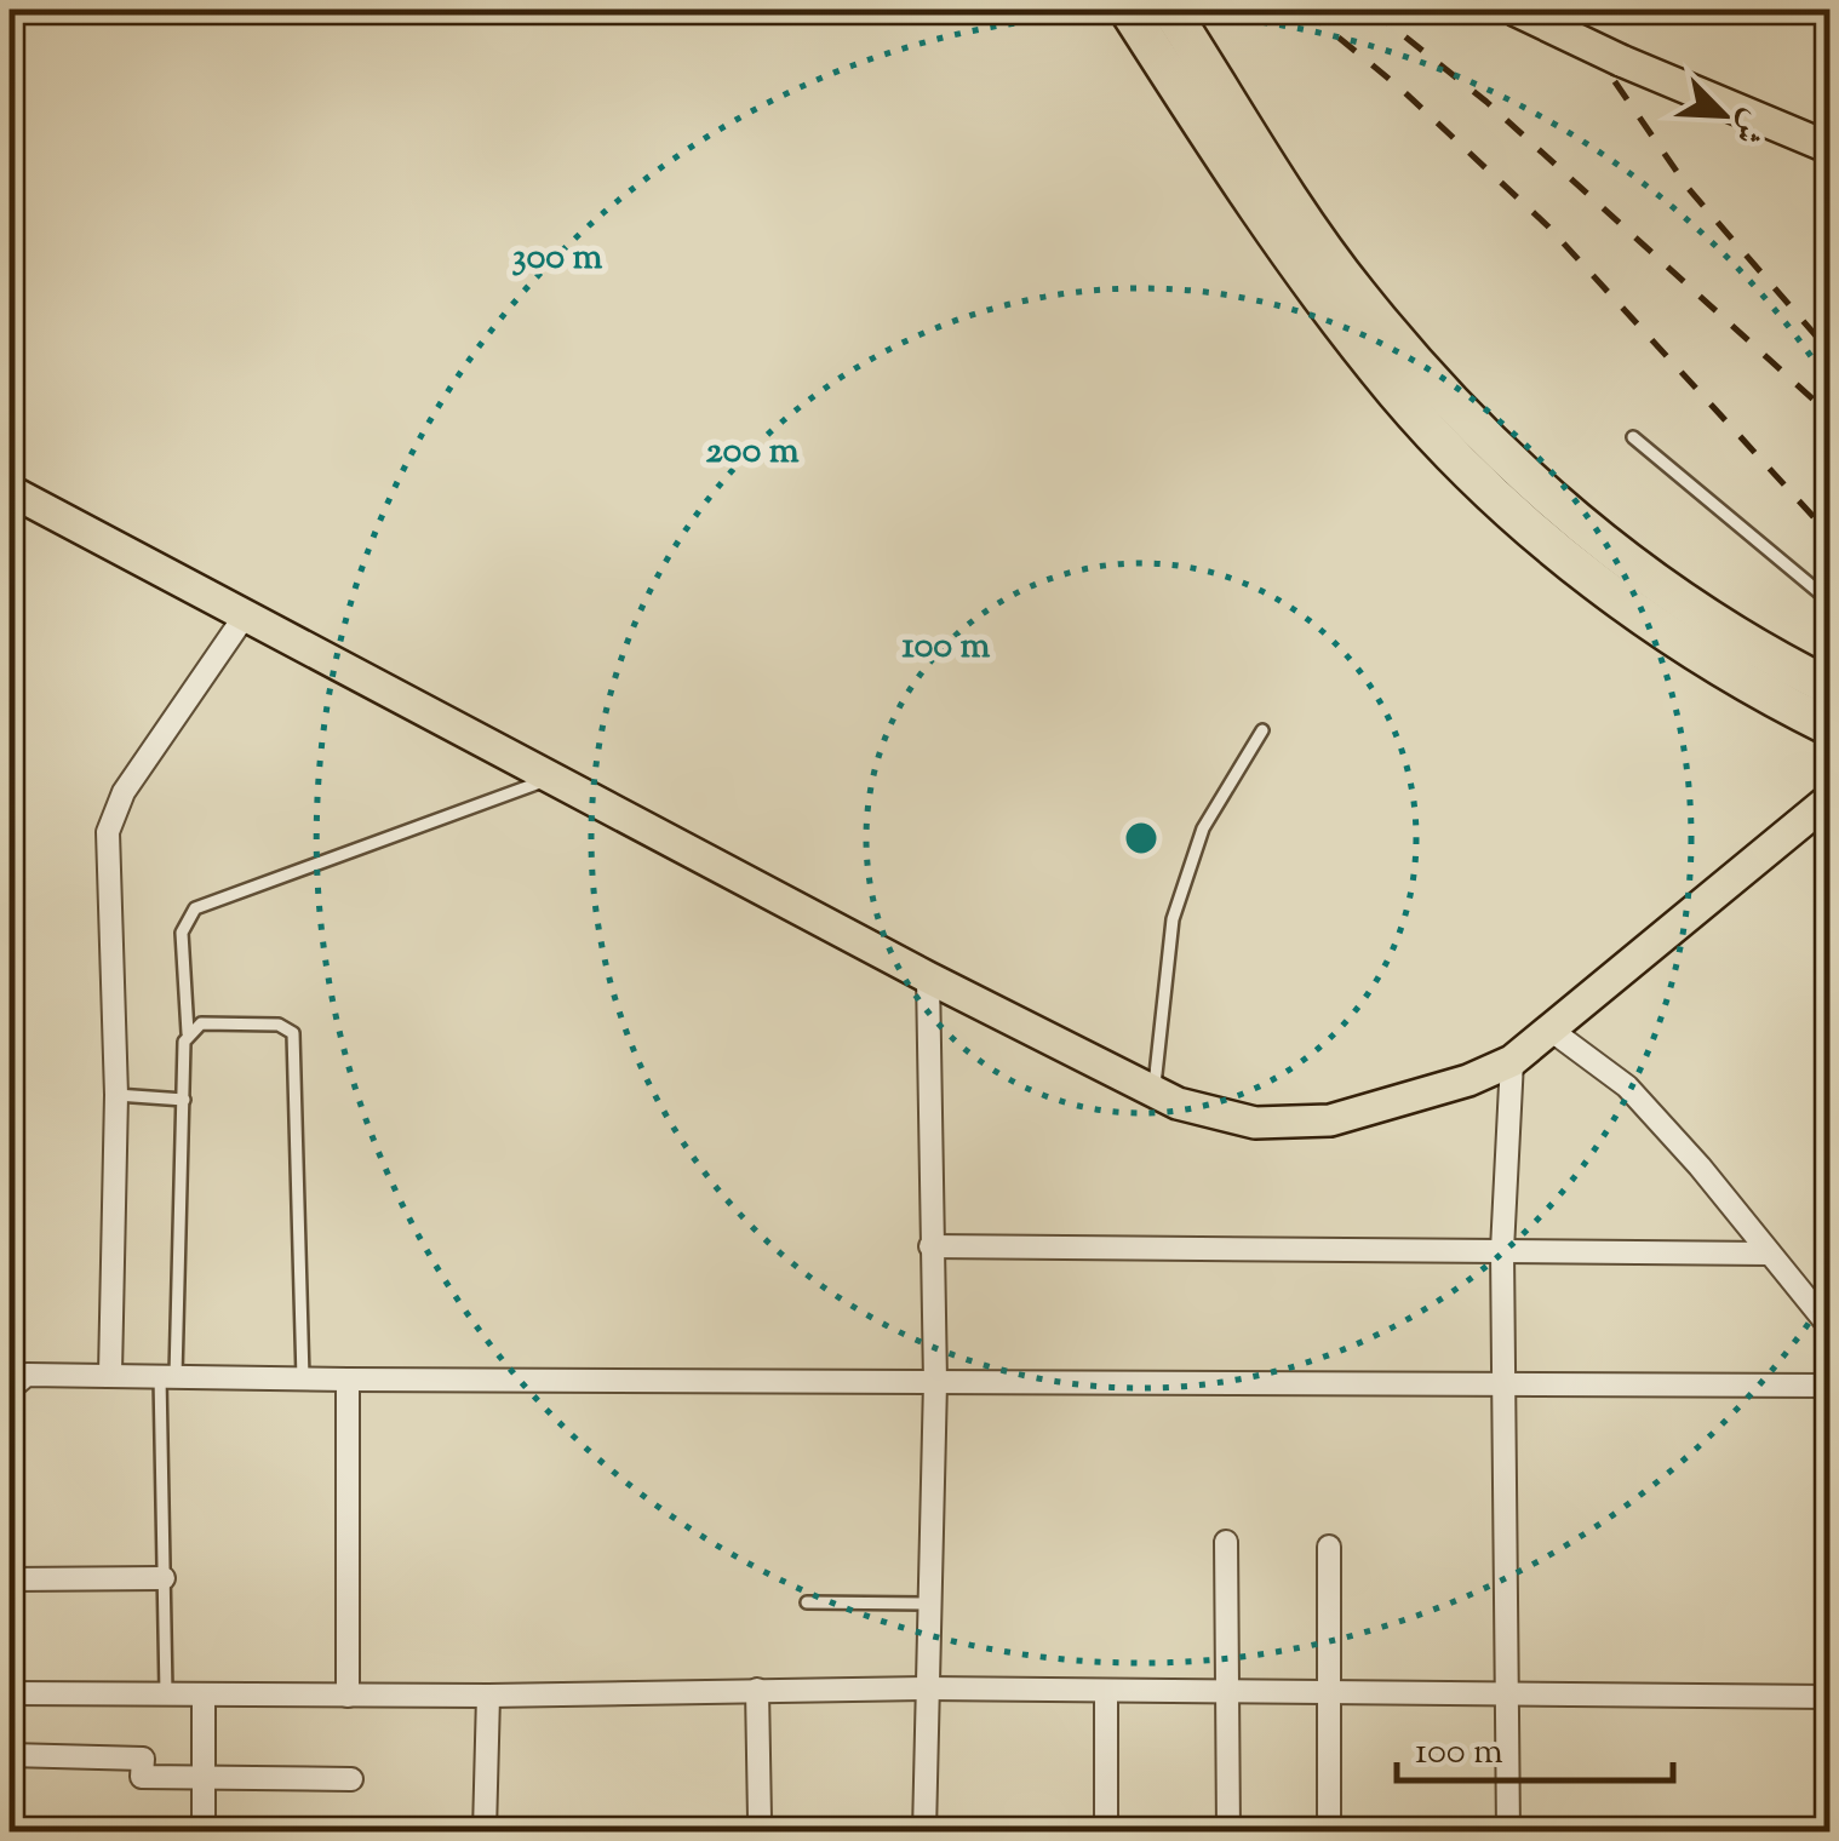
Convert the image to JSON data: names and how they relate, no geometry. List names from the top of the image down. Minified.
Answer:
{"scale_bar":"100 m","north":"bottom right","rings":["300 m","200 m","100 m"]}
